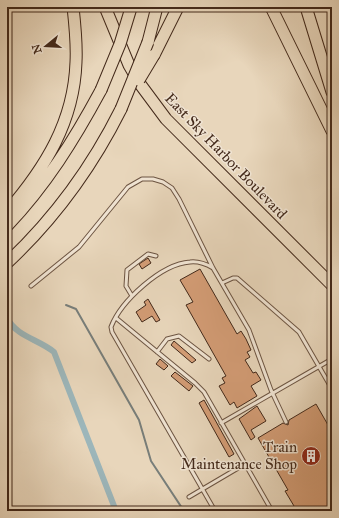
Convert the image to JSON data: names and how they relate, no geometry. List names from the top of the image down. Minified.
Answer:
{"streets":{"highway":["East Sky Harbor Boulevard"]},"places":{"building":["Train Maintenance Shop"]},"north":"left"}
